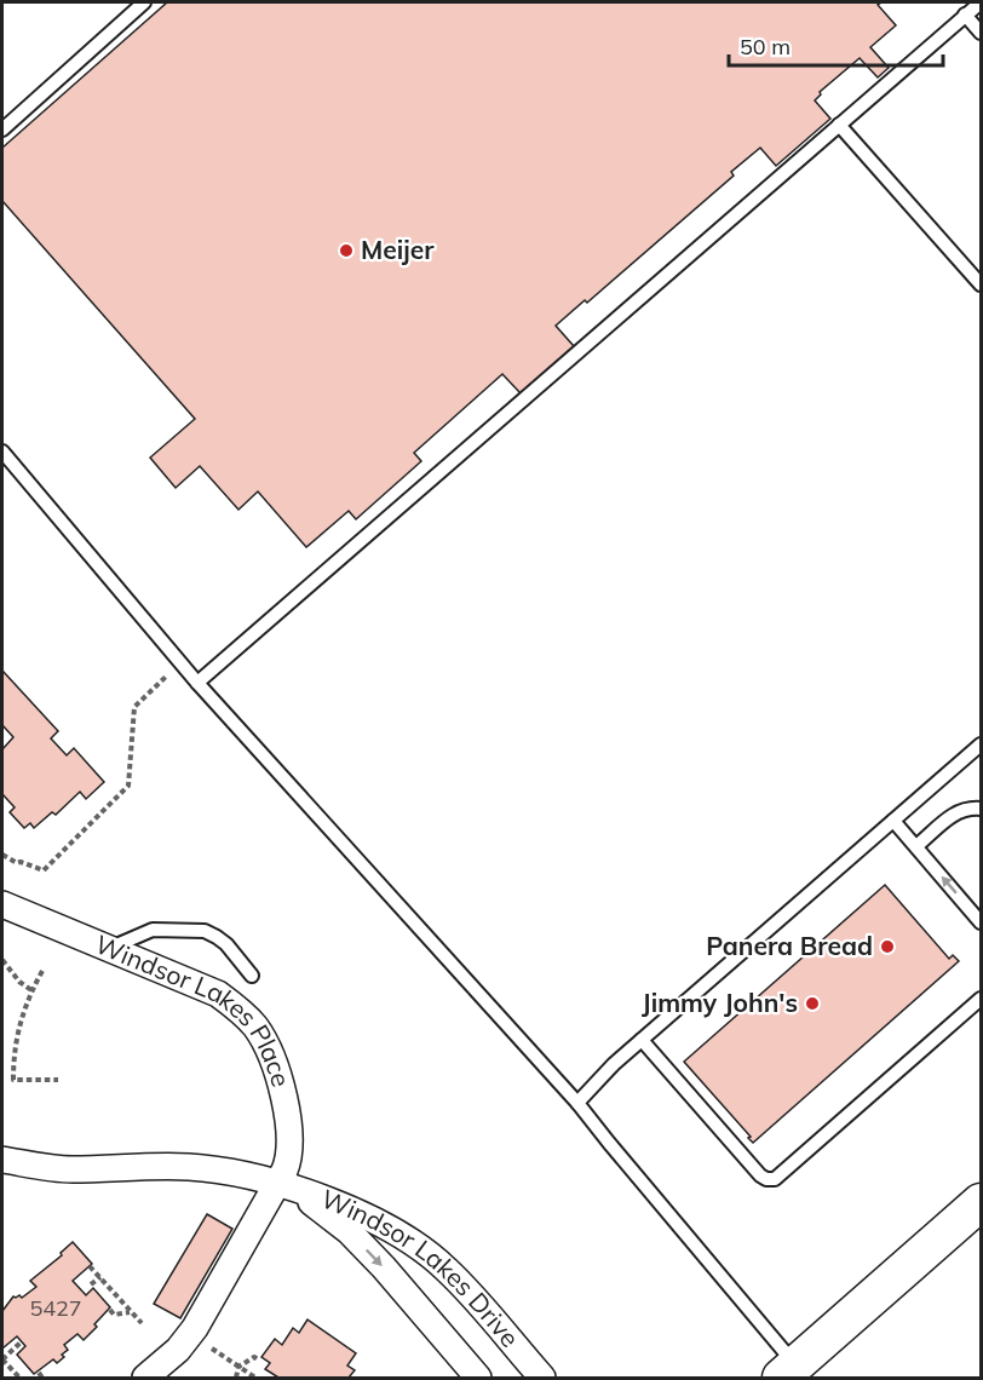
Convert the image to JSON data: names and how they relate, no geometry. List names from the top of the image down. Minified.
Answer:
{"streets":{"street":["Windsor Lakes Place","Windsor Lakes Drive"]},"crossings":[["Windsor Lakes Place","Windsor Lakes Drive"]],"places":["Meijer","Panera Bread","Jimmy John's"],"house_numbers":["5427"],"scale_bar":"50 m"}
